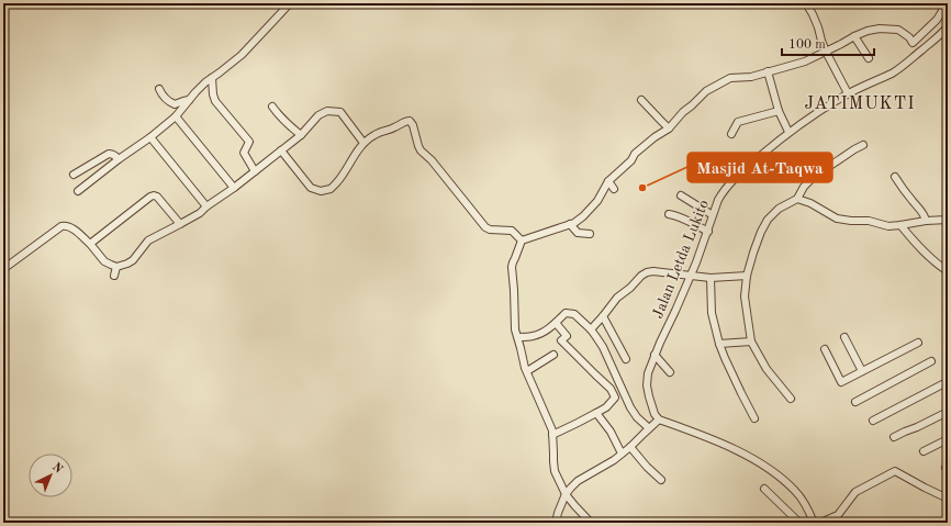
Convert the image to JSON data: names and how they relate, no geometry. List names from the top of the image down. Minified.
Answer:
{"streets":{"street":["Jalan Letda Lukito"]},"districts":["JATIMUKTI"],"places":["Masjid At-Taqwa"],"scale_bar":"100 m","north":"top right"}
